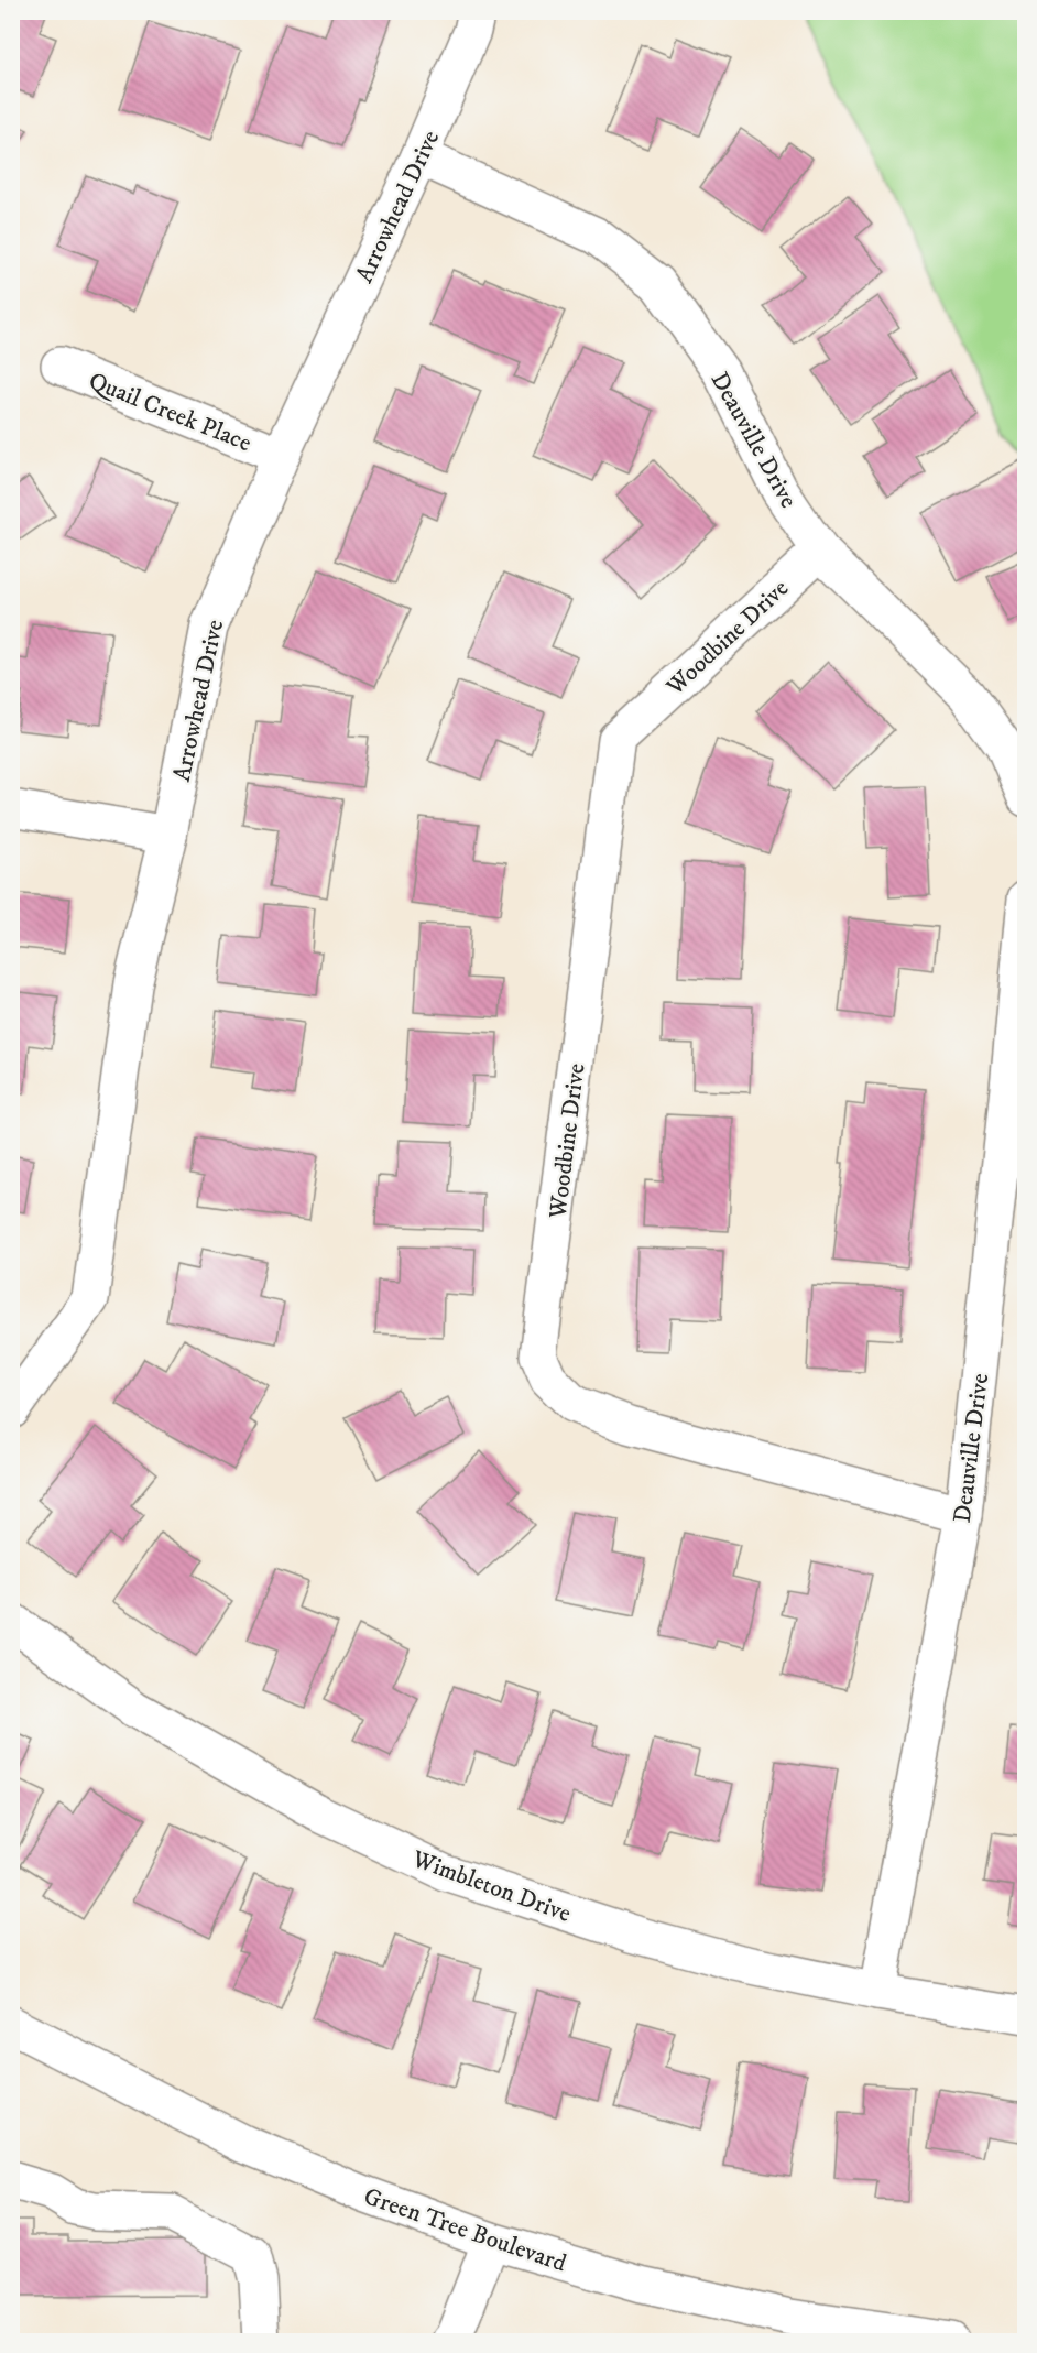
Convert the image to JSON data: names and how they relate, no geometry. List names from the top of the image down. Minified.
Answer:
{"streets":{"street":["Arrowhead Drive","Quail Creek Place","Deauville Drive","Woodbine Drive","Wimbleton Drive","Green Tree Boulevard"]},"crossings":[["Arrowhead Drive","Quail Creek Place"],["Arrowhead Drive","Deauville Drive"],["Deauville Drive","Woodbine Drive"],["Deauville Drive","Wimbleton Drive"]]}
